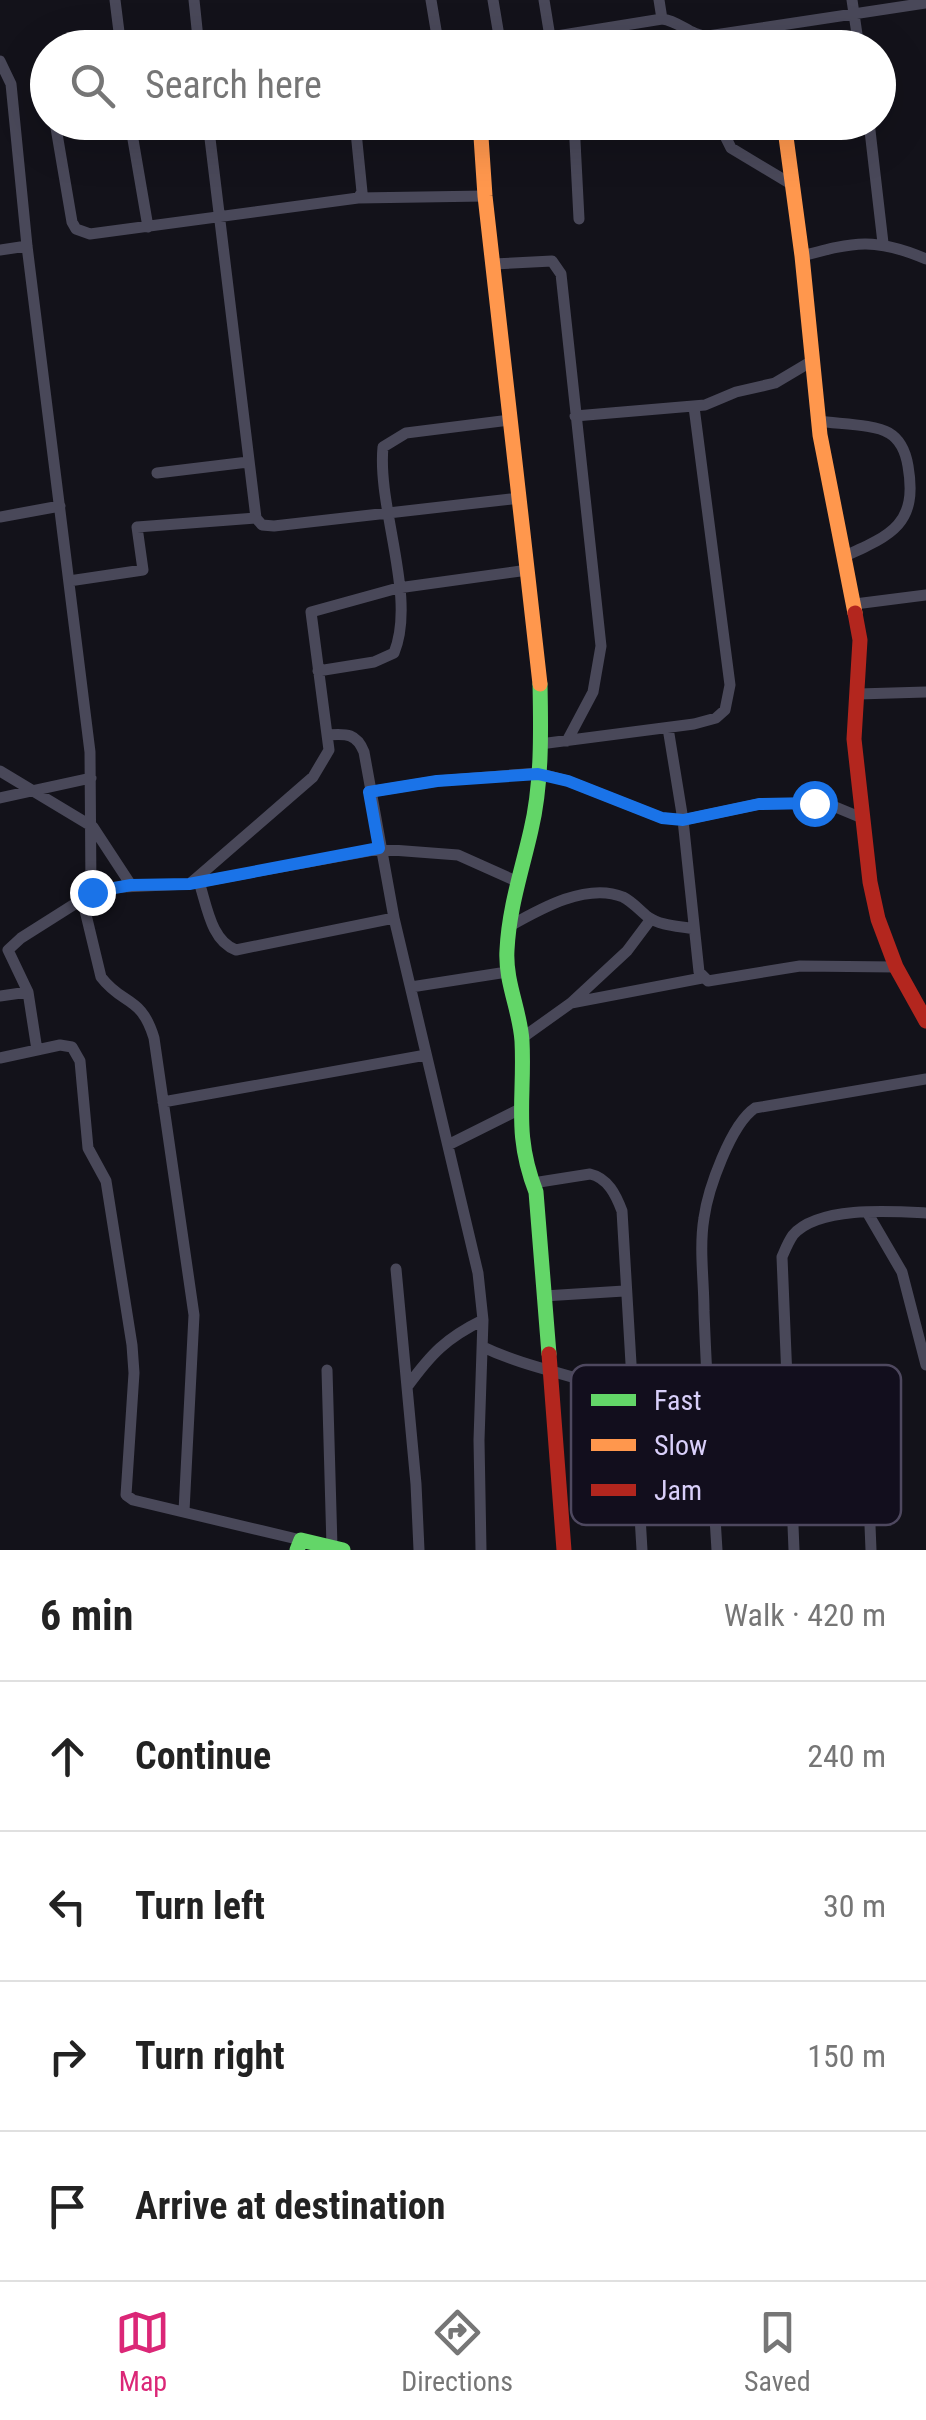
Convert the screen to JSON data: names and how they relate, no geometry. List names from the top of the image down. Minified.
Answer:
{"legend":["Fast","Slow","Jam"],"page":{"search":"Search here","heading":["6 min","Walk · 420 m"],"list":[["Continue","240 m"],["Turn left","30 m"],["Turn right","150 m"],"Arrive at destination"],"nav":["Map","Directions","Saved"]}}
